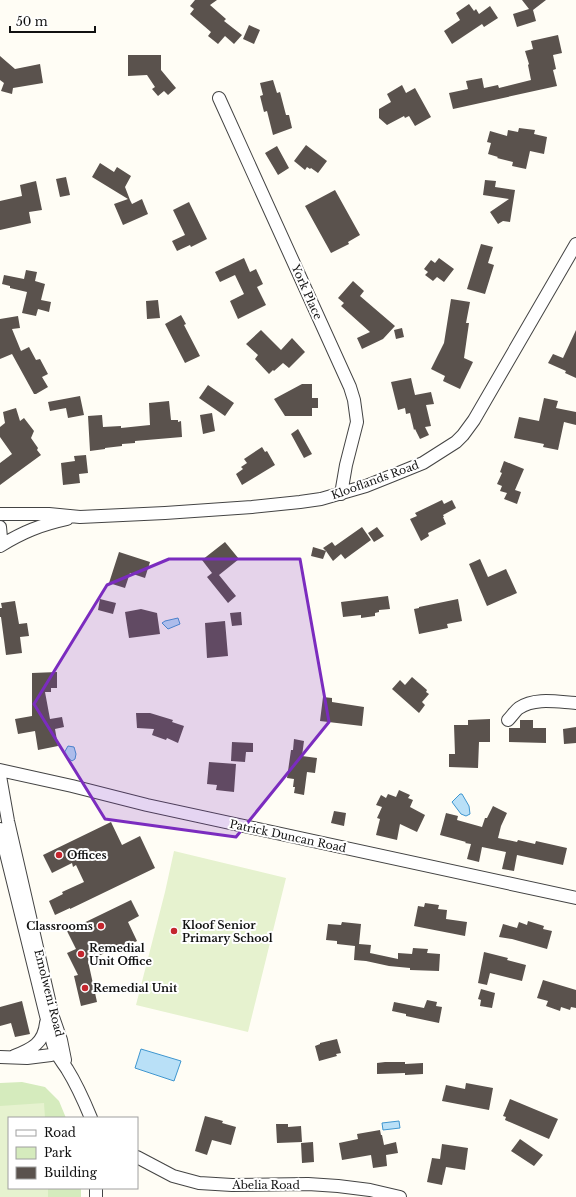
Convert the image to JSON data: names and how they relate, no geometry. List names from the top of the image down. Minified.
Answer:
{"streets":{"street":["York Place","Klooflands Road","Patrick Duncan Road","Emolweni Road","Abelia Road"]},"crossings":[["York Place","Klooflands Road"]],"places":["Offices","Classrooms","Kloof Senior Primary School","Remedial Unit Office","Remedial Unit"],"legend":["Road","Park","Building"],"scale_bar":"50 m"}
